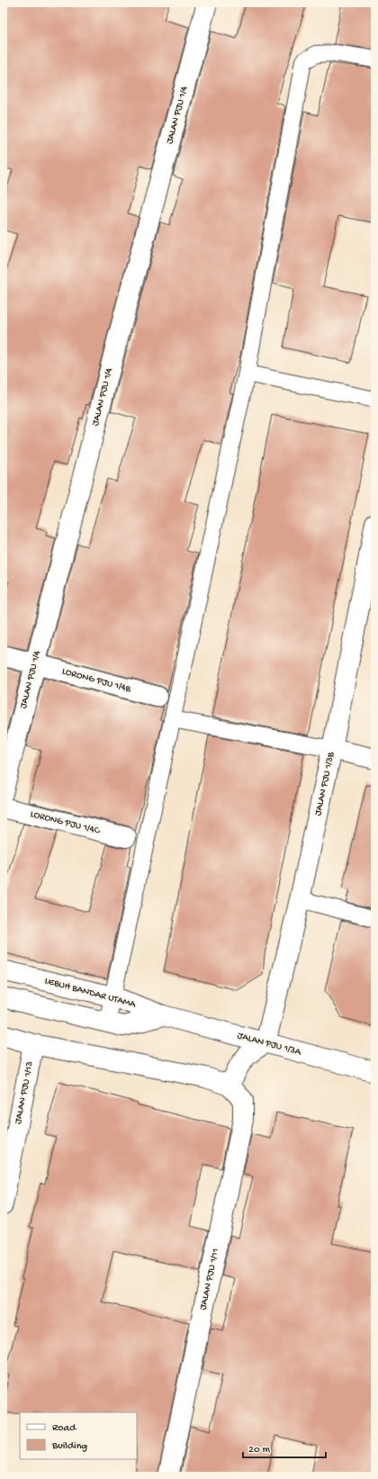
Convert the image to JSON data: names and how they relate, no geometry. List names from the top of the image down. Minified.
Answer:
{"streets":{"street":["JALAN PJU 1/4","LORONG PJU 1/4B","JALAN PJU 1/3B","LORONG PJU 1/4C","LEBUH BANDAR UTAMA","JALAN PJU 1/3A","JALAN PJU 1/13","JALAN PJU 1/11"]},"crossings":[["JALAN PJU 1/4","LORONG PJU 1/4B"],["JALAN PJU 1/3B","JALAN PJU 1/3A"],["LEBUH BANDAR UTAMA","JALAN PJU 1/3A"]],"legend":["Road","Building"],"scale_bar":"20 m"}
